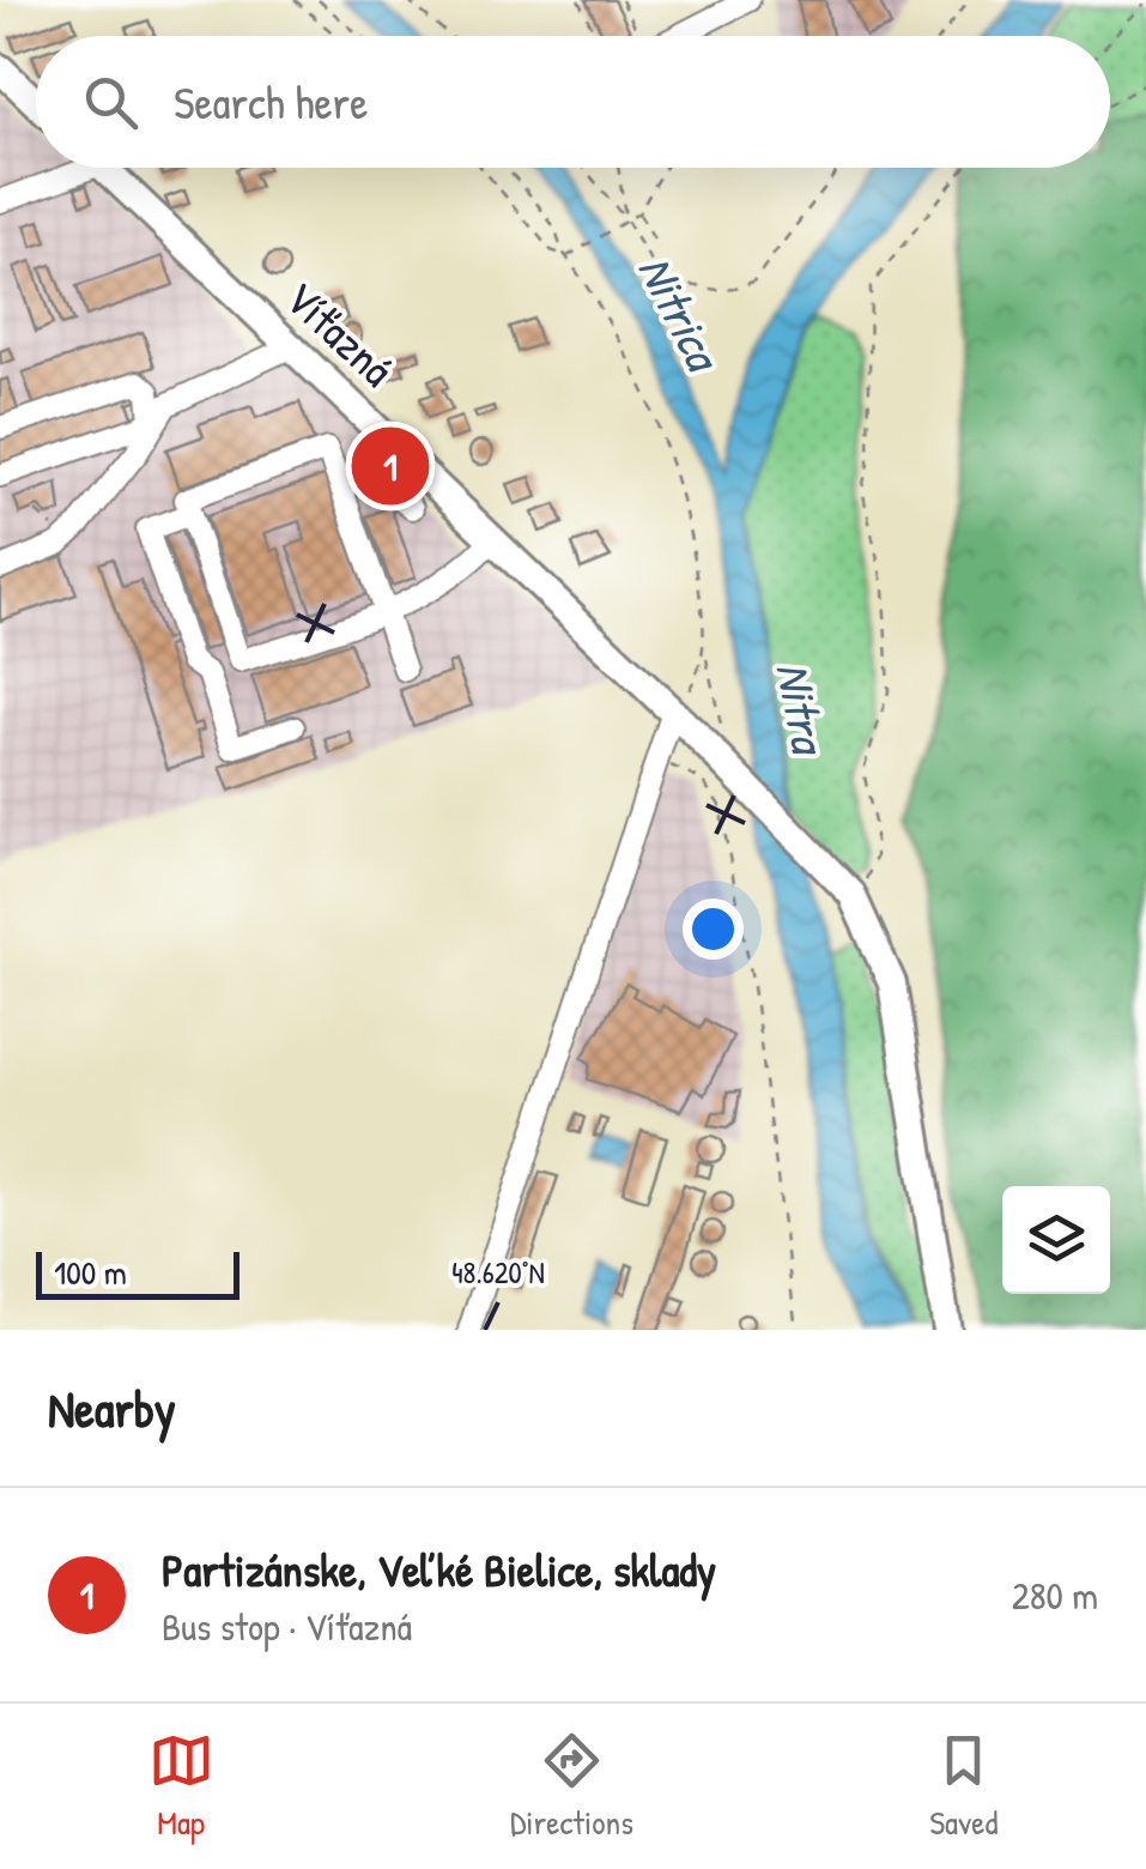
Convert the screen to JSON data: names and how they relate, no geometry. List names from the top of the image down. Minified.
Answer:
{"streets":{"main road":["Víťazná"]},"water":["Nitrica","Nitra"],"scale_bar":"100 m","page":{"search":"Search here","pins":"1","scale":"100 m","heading":"Nearby","list":[{"mark":"1","name":"Partizánske, Veľké Bielice, sklady","note":"Bus stop · Víťazná","value":"280 m"}],"nav":["Map","Directions","Saved"]},"coordinates":["48.620°N"]}
